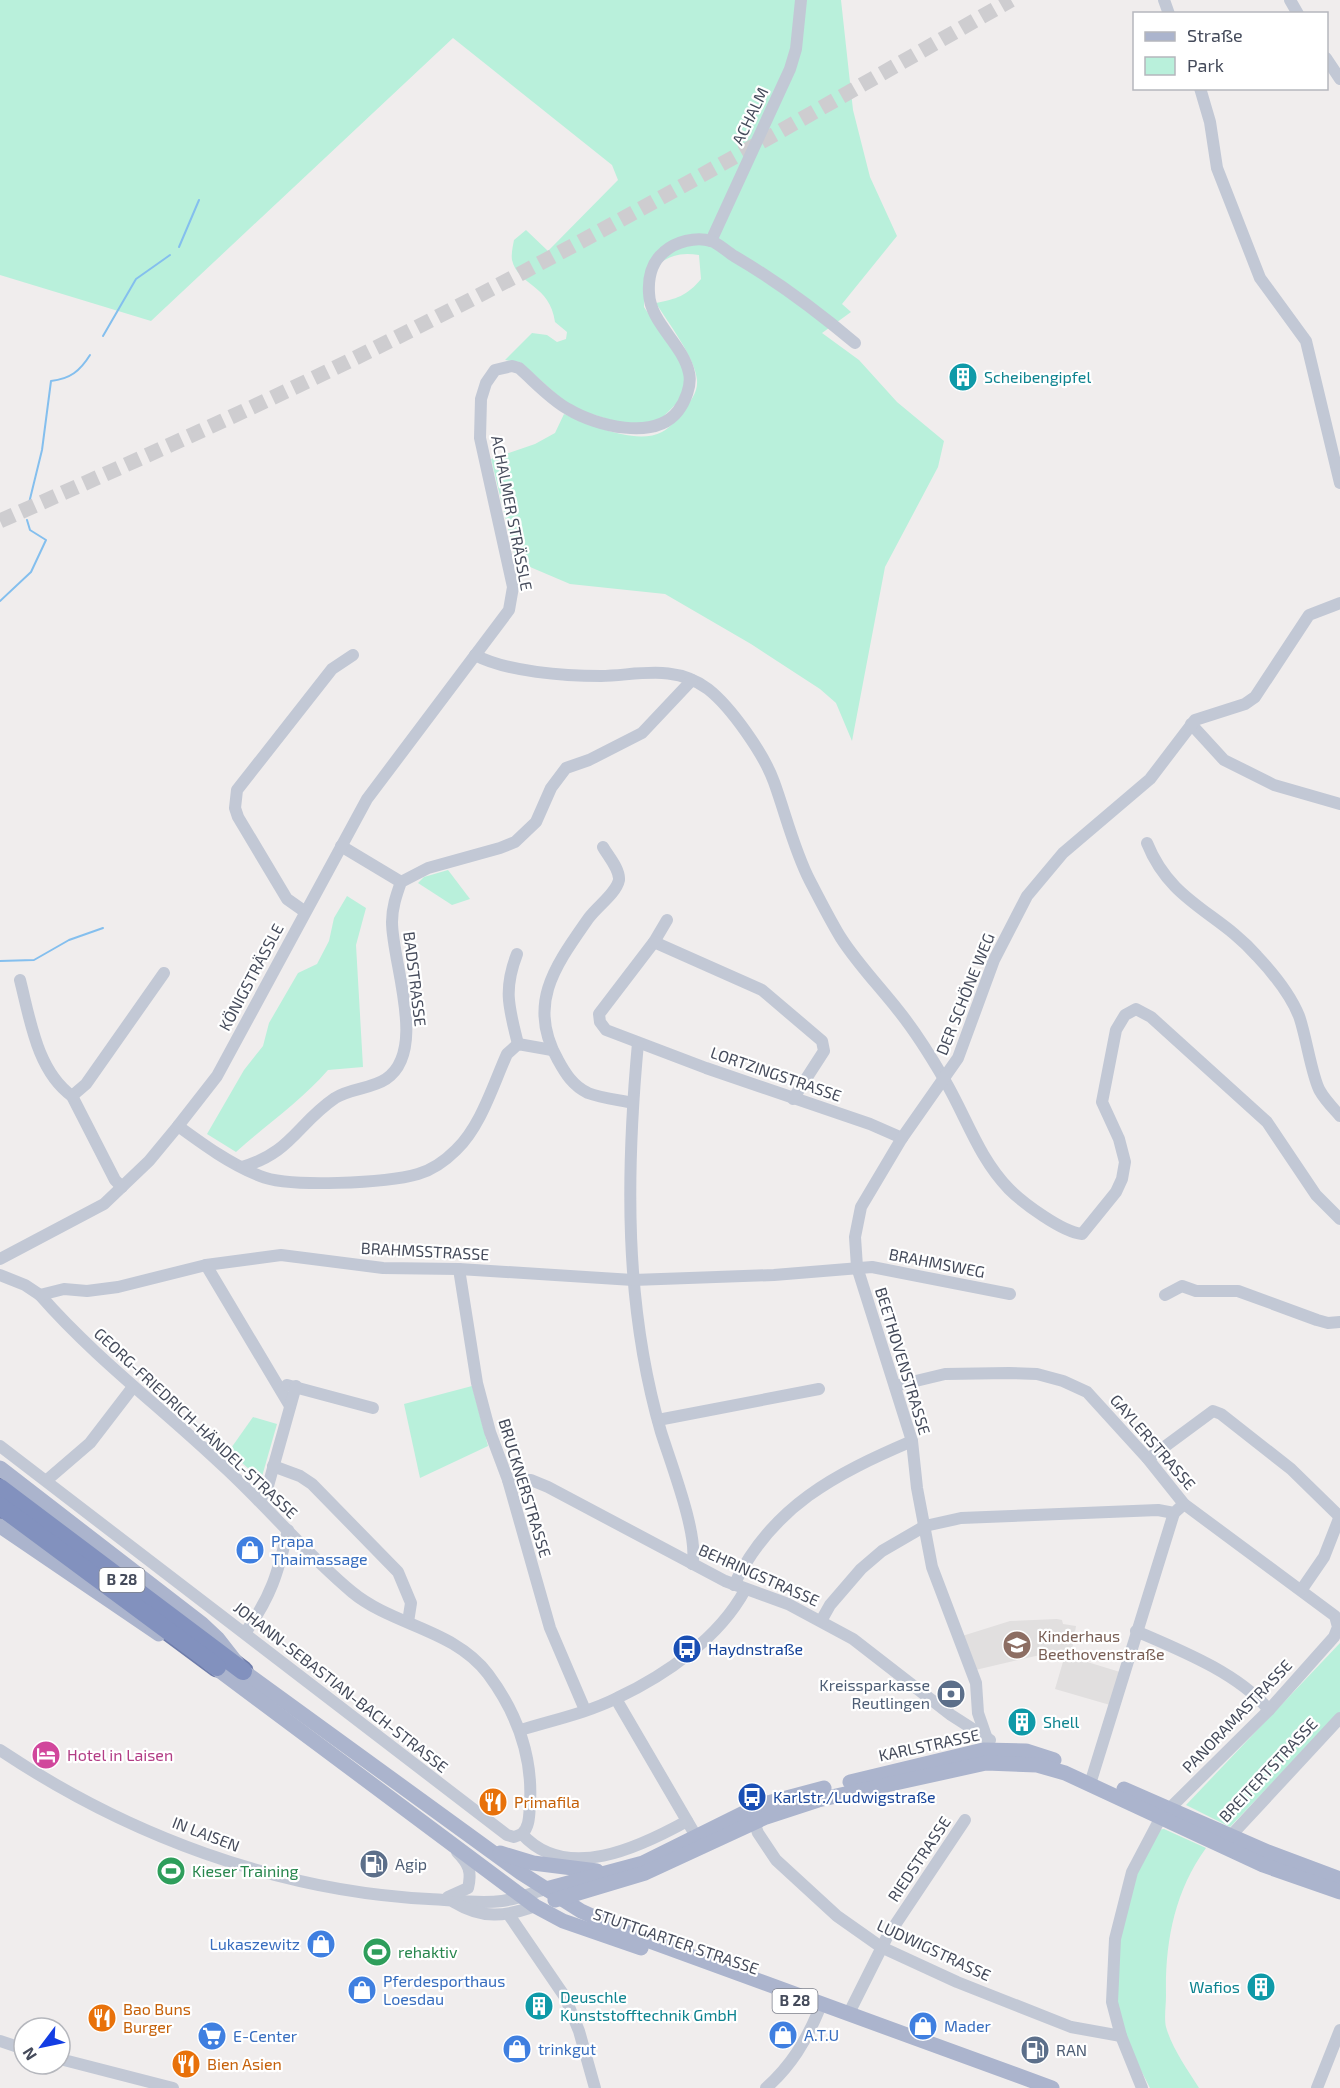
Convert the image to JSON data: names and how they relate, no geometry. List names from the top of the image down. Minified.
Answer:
{"streets":{"highway":["B 28"],"main road":["KARLSTRASSE","STUTTGARTER STRASSE"],"street":["ACHALM","ACHALMER STRÄSSLE","KÖNIGSTRÄSSLE","BADSTRASSE","DER SCHÖNE WEG","LORTZINGSTRASSE","BRAHMSSTRASSE","BRAHMSWEG","BEETHOVENSTRASSE","GEORG-FRIEDRICH-HÄNDEL-STRASSE","GAYLERSTRASSE","BRUCKNERSTRASSE","BEHRINGSTRASSE","JOHANN-SEBASTIAN-BACH-STRASSE","PANORAMASTRASSE","BREITERTSTRASSE","IN LAISEN","RIEDSTRASSE","LUDWIGSTRASSE"]},"crossings":[["ACHALM","ACHALMER STRÄSSLE"],["ACHALMER STRÄSSLE","KÖNIGSTRÄSSLE"],["DER SCHÖNE WEG","BEETHOVENSTRASSE"],["LORTZINGSTRASSE","BEETHOVENSTRASSE"],["BRAHMSSTRASSE","BRAHMSWEG"],["BRAHMSSTRASSE","BEETHOVENSTRASSE"],["BRAHMSSTRASSE","GEORG-FRIEDRICH-HÄNDEL-STRASSE"],["BRAHMSSTRASSE","BRUCKNERSTRASSE"],["BRAHMSWEG","BEETHOVENSTRASSE"],["BEETHOVENSTRASSE","GAYLERSTRASSE"],["BEETHOVENSTRASSE","BEHRINGSTRASSE"],["BEETHOVENSTRASSE","KARLSTRASSE"],["GEORG-FRIEDRICH-HÄNDEL-STRASSE","JOHANN-SEBASTIAN-BACH-STRASSE"],["GAYLERSTRASSE","PANORAMASTRASSE"],["BRUCKNERSTRASSE","BEHRINGSTRASSE"],["BEHRINGSTRASSE","KARLSTRASSE"],["B 28","KARLSTRASSE"],["B 28","IN LAISEN"],["B 28","STUTTGARTER STRASSE"],["PANORAMASTRASSE","KARLSTRASSE"],["PANORAMASTRASSE","LUDWIGSTRASSE"],["KARLSTRASSE","BREITERTSTRASSE"],["KARLSTRASSE","IN LAISEN"],["KARLSTRASSE","STUTTGARTER STRASSE"],["KARLSTRASSE","LUDWIGSTRASSE"],["IN LAISEN","STUTTGARTER STRASSE"],["RIEDSTRASSE","STUTTGARTER STRASSE"],["RIEDSTRASSE","LUDWIGSTRASSE"]],"places":{"building":["Scheibengipfel","Shell","Wafios","Deuschle Kunststofftechnik GmbH"],"shop":["Prapa Thaimassage","Lukaszewitz","Pferdesporthaus Loesdau","Mader","A.T.U","trinkgut"],"school or university":["Kinderhaus Beethovenstraße"],"bus stop":["Haydnstraße","Karlstr./Ludwigstraße"],"bank":["Kreissparkasse Reutlingen"],"hotel":["Hotel in Laisen"],"restaurant":["Primafila","Bao Buns Burger","Bien Asien"],"fuel station":["Agip","RAN"],"sports":["Kieser Training","rehaktiv"],"supermarket":["E-Center"]},"legend":["Straße","Park"],"north":"bottom left"}
